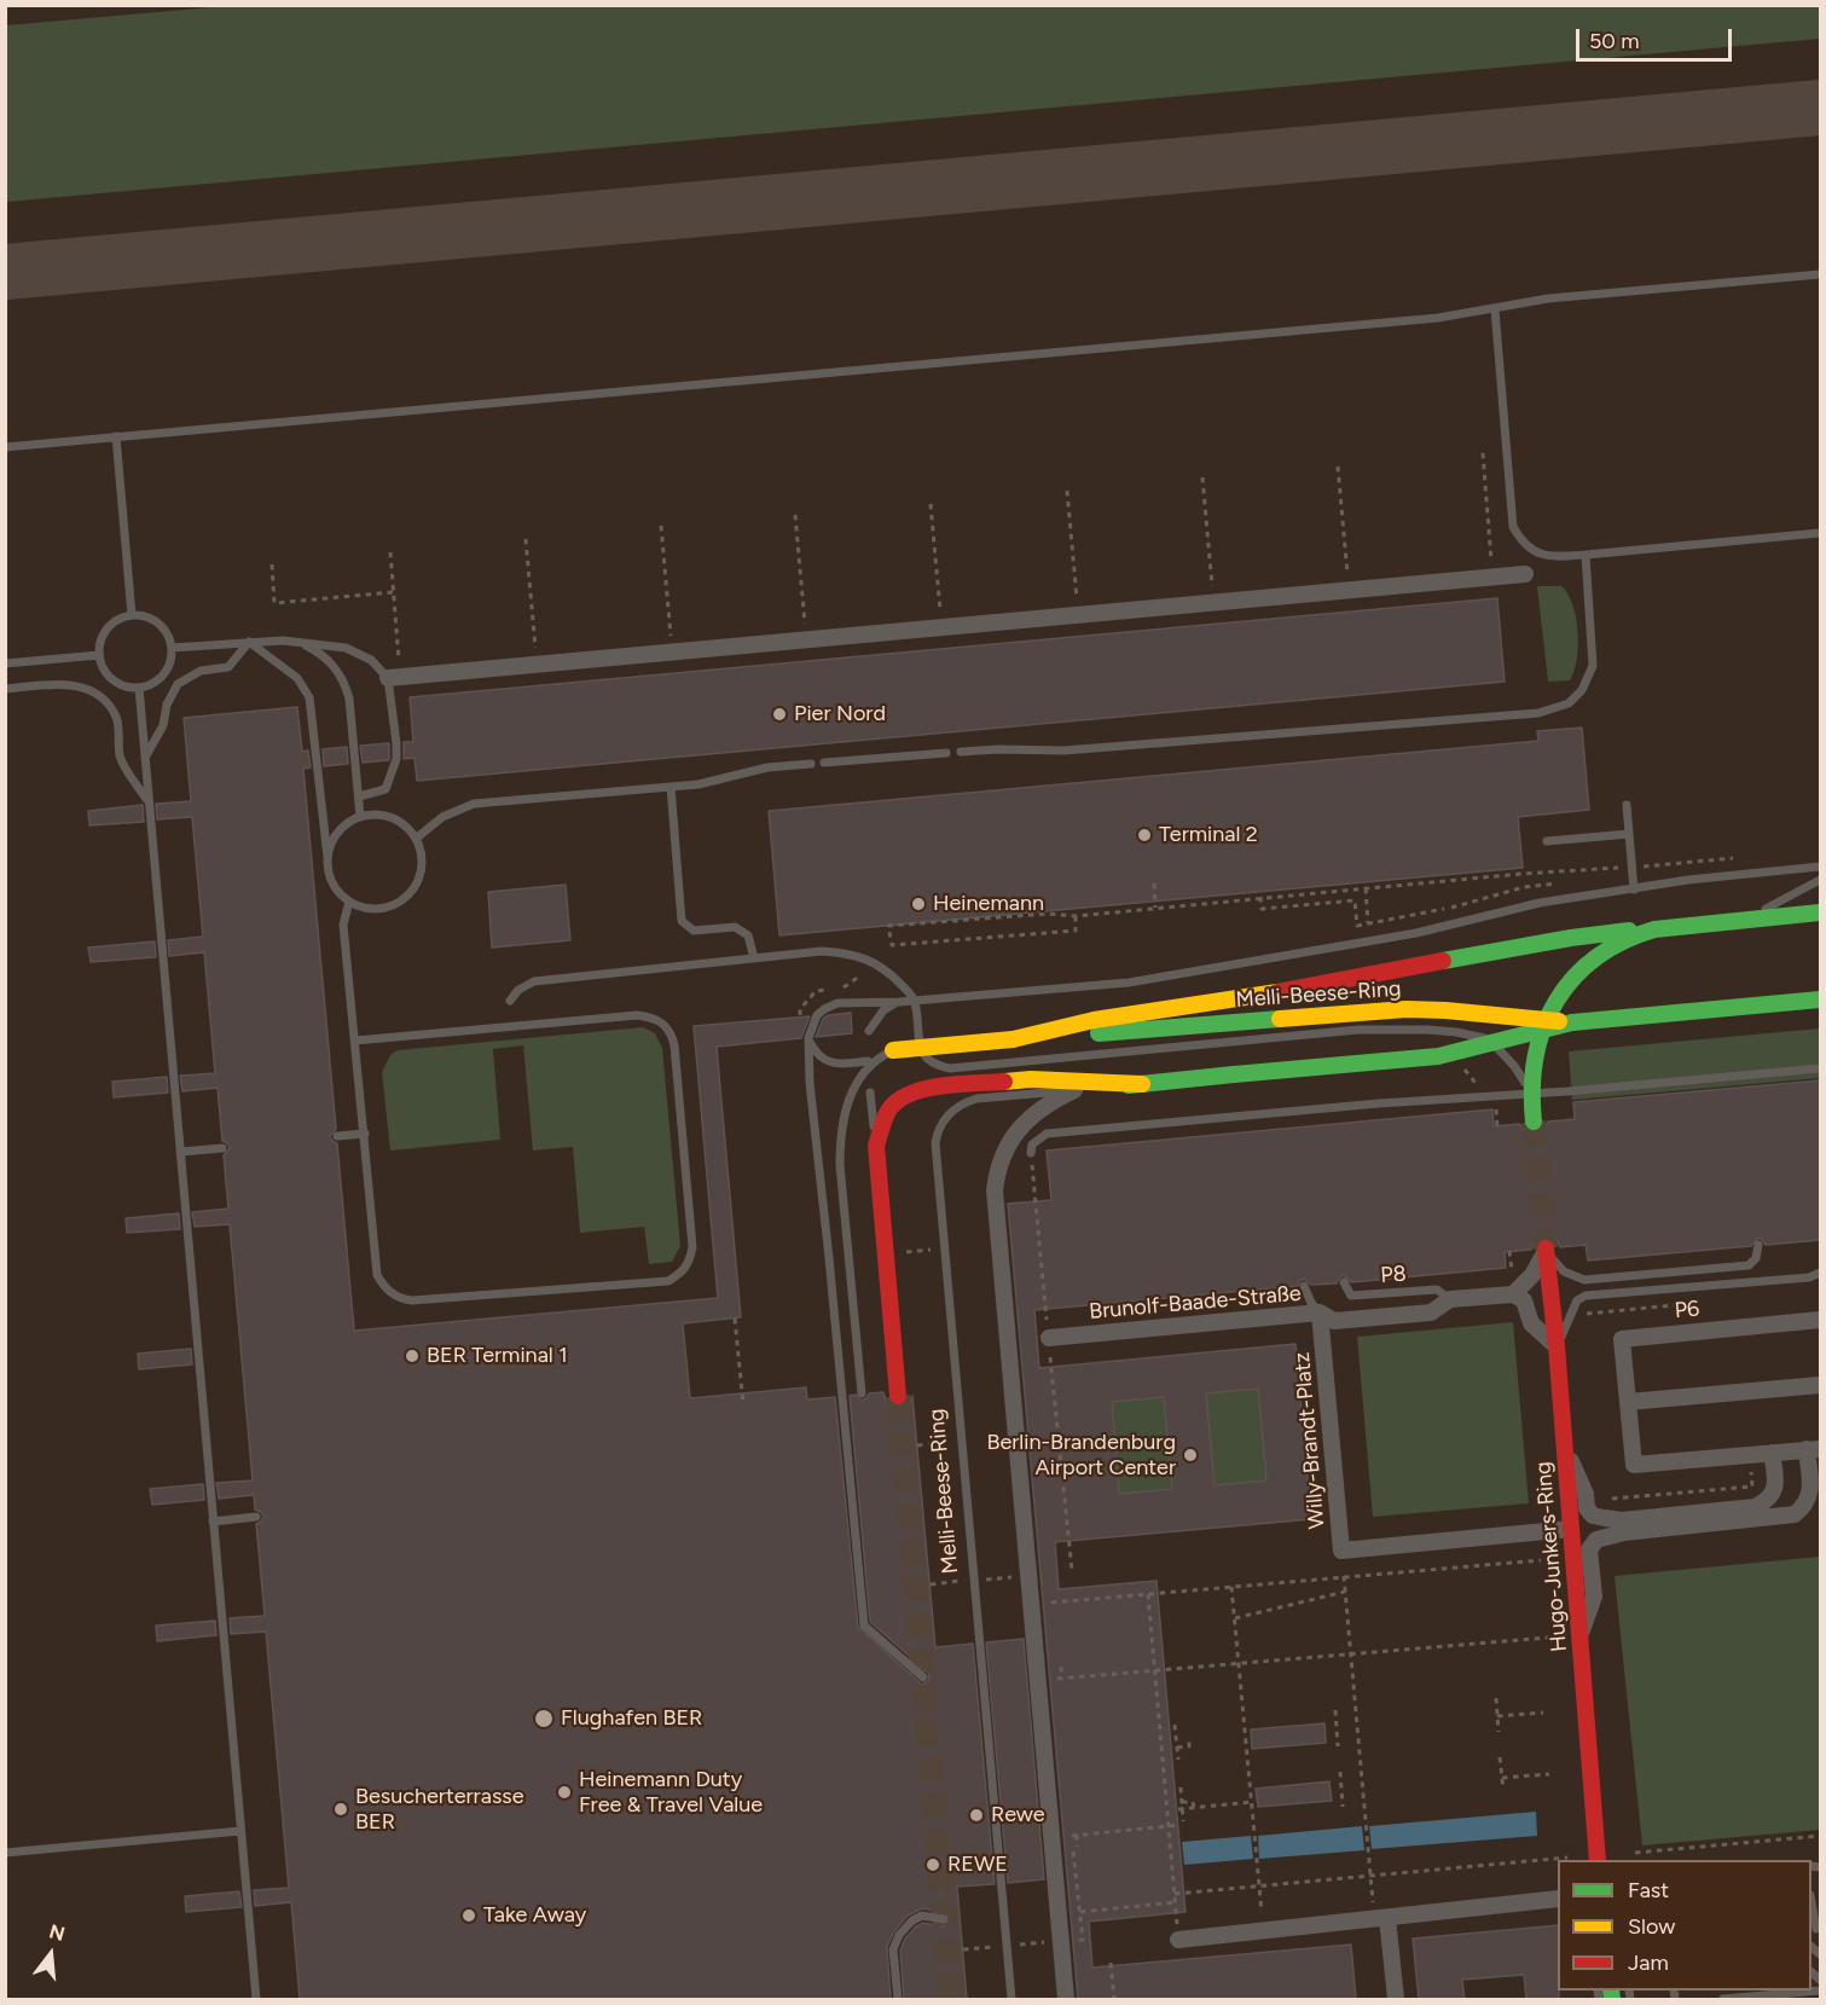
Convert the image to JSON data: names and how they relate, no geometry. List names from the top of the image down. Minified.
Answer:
{"streets":{"street":["Melli-Beese-Ring","Brunolf-Baade-Straße","P6","Willy-Brandt-Platz","Hugo-Junkers-Ring"],"lane":["P8"]},"crossings":[["P8","Brunolf-Baade-Straße"],["Brunolf-Baade-Straße","Willy-Brandt-Platz"],["Willy-Brandt-Platz","Hugo-Junkers-Ring"]],"places":["Pier Nord","Terminal 2","Heinemann","BER Terminal 1","Berlin-Brandenburg Airport Center","Flughafen BER","Heinemann Duty Free & Travel Value","Besucherterrasse BER","Rewe","REWE","Take Away"],"legend":["Fast","Slow","Jam"],"scale_bar":"50 m","north":"top"}
